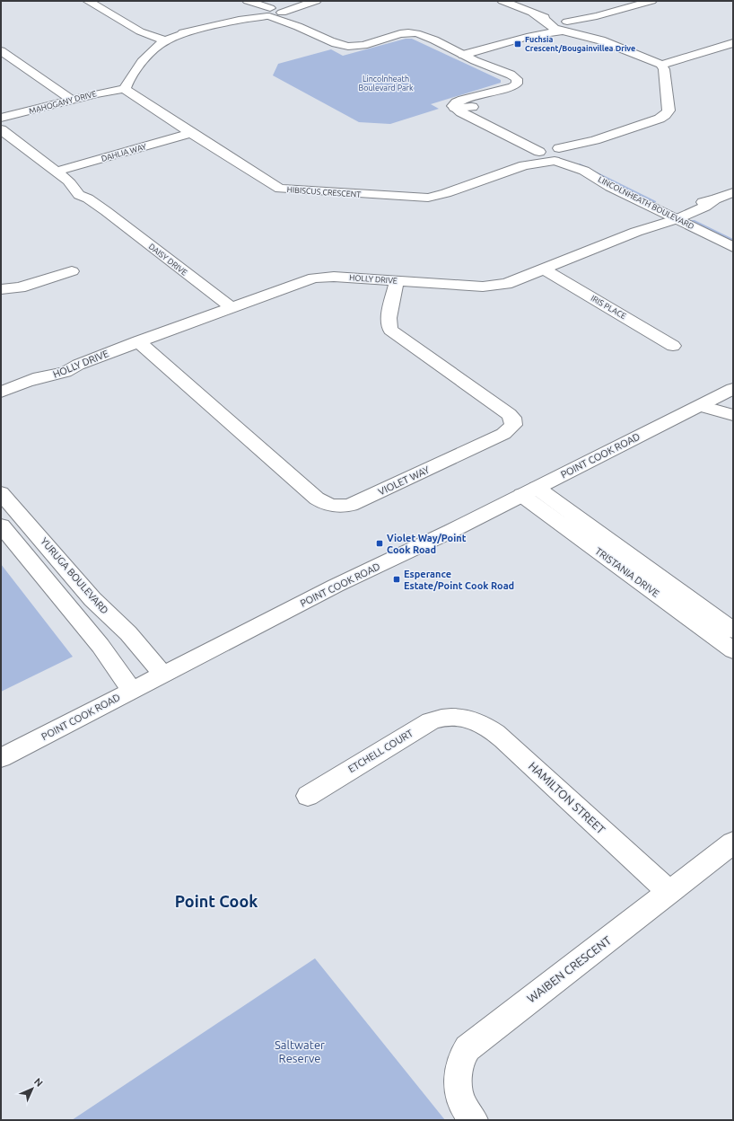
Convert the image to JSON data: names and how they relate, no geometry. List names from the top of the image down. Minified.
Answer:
{"streets":{"street":["MAHOGANY DRIVE","DAHLIA WAY","HIBISCUS CRESCENT","LINCOLNHEATH BOULEVARD","DAISY DRIVE","HOLLY DRIVE","IRIS PLACE","POINT COOK ROAD","VIOLET WAY","TRISTANIA DRIVE","YURUGA BOULEVARD","ETCHELL COURT","HAMILTON STREET","WAIBEN CRESCENT"]},"crossings":[["MAHOGANY DRIVE","HIBISCUS CRESCENT"],["DAHLIA WAY","HIBISCUS CRESCENT"],["DAHLIA WAY","DAISY DRIVE"],["HIBISCUS CRESCENT","LINCOLNHEATH BOULEVARD"],["LINCOLNHEATH BOULEVARD","HOLLY DRIVE"],["DAISY DRIVE","HOLLY DRIVE"],["HOLLY DRIVE","IRIS PLACE"],["HOLLY DRIVE","VIOLET WAY"],["POINT COOK ROAD","TRISTANIA DRIVE"],["POINT COOK ROAD","YURUGA BOULEVARD"],["ETCHELL COURT","HAMILTON STREET"],["HAMILTON STREET","WAIBEN CRESCENT"]],"districts":["Point Cook"],"parks":["Lincolnheath Boulevard Park","Saltwater Reserve"],"places":{"transit":["Fuchsia Crescent/Bougainvillea Drive","Violet Way/Point Cook Road","Esperance Estate/Point Cook Road"]},"north":"top right"}
